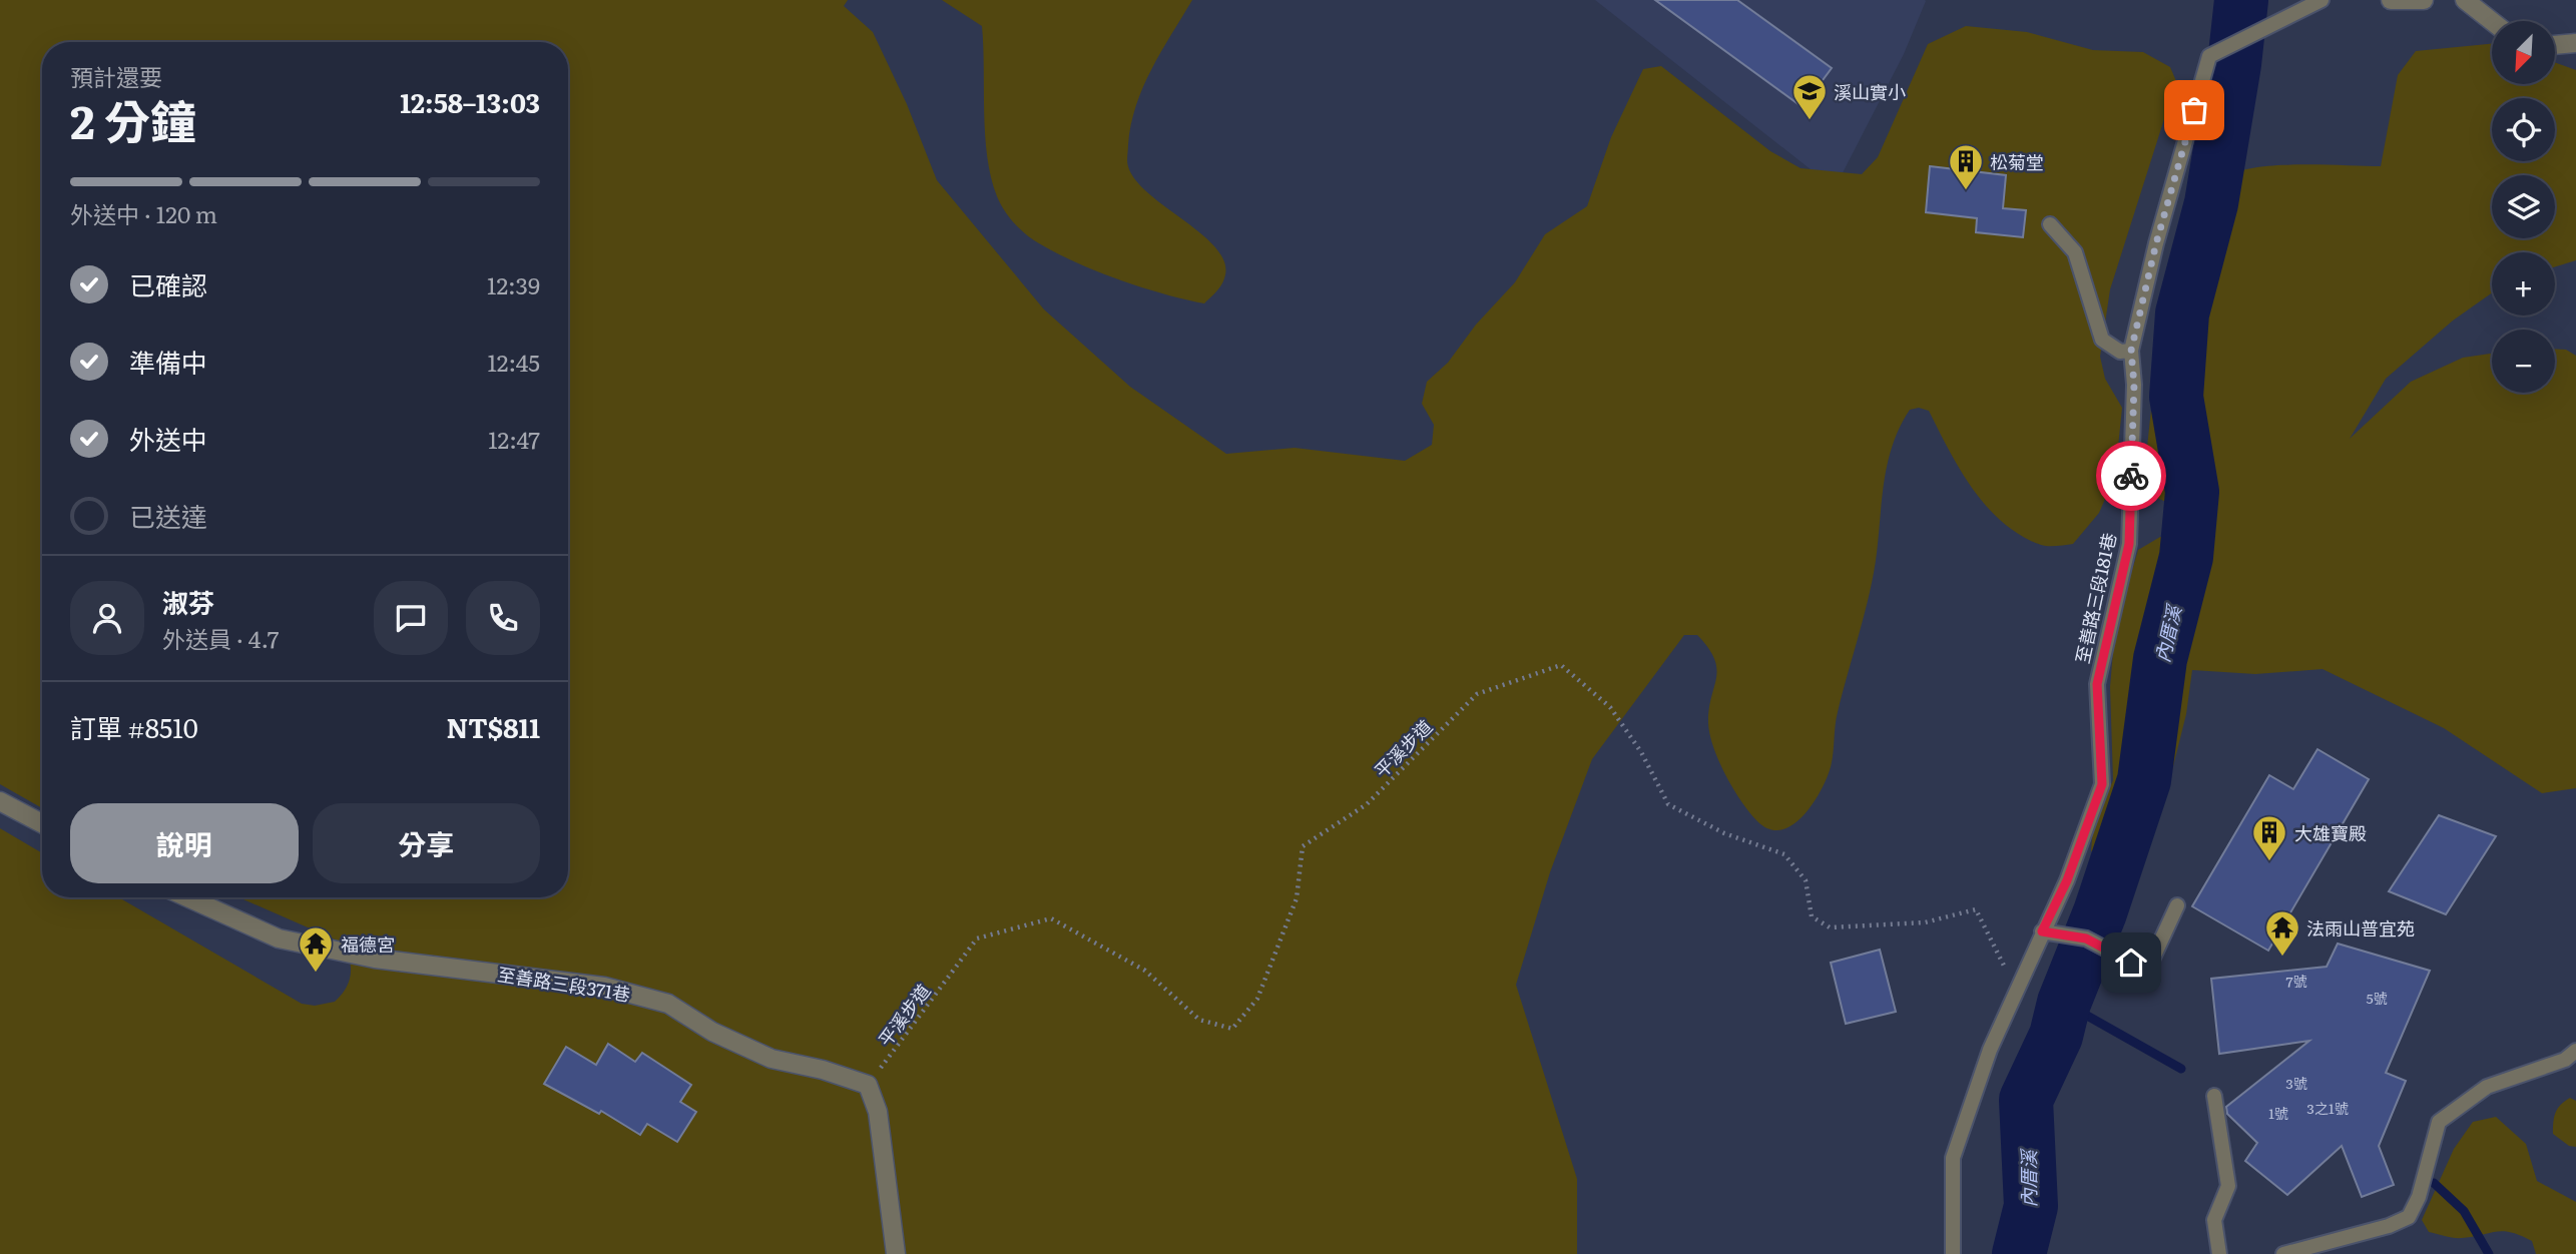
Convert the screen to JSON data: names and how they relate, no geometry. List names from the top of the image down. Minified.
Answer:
{"streets":{"street":["至善路三段371巷"],"lane":["至善路三段181巷"],"path":["平溪步道"]},"crossings":[["至善路三段181巷","平溪步道"],["平溪步道","至善路三段371巷"]],"water":["內厝溪"],"places":{"school or university":["溪山實小"],"building":["松菊堂","大雄寶殿"],"temple":["法雨山普宜苑","福德宮"]},"house_numbers":["7號","5號","3號","3之1號","1號"],"north":"bottom left","page":{"map_buttons":["+","−"],"heading":["2 分鐘","預計還要","12:58–13:03"],"panel":["淑芬","外送員 · 4.7","訂單 #8510","NT$811"],"bar":"外送中 · 120 m","list":[["已確認","12:39"],["準備中","12:45"],["外送中","12:47"],"已送達"],"buttons":["說明","分享"]}}
